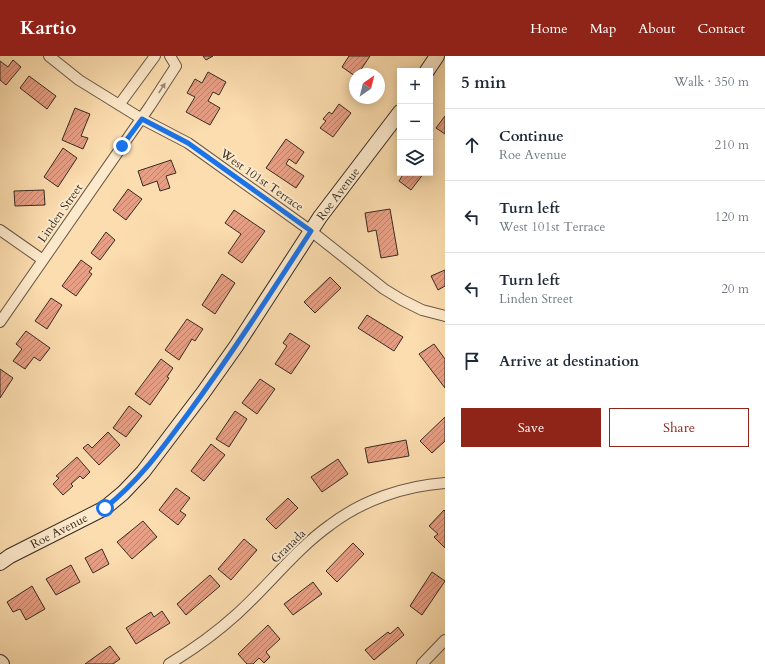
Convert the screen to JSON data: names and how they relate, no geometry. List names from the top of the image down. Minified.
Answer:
{"streets":{"main road":["Roe Avenue"],"street":["West 101st Terrace","Linden Street","Granada"]},"crossings":[["West 101st Terrace","Roe Avenue"],["West 101st Terrace","Linden Street"]],"north":"top right","page":{"header":"Kartio","nav":["Home","Map","About","Contact"],"heading":["5 min","Walk · 350 m"],"map_buttons":["+","−"],"list":[["Continue","Roe Avenue","210 m"],["Turn left","West 101st Terrace","120 m"],["Turn left","Linden Street","20 m"],"Arrive at destination"],"buttons":["Save","Share"]}}
